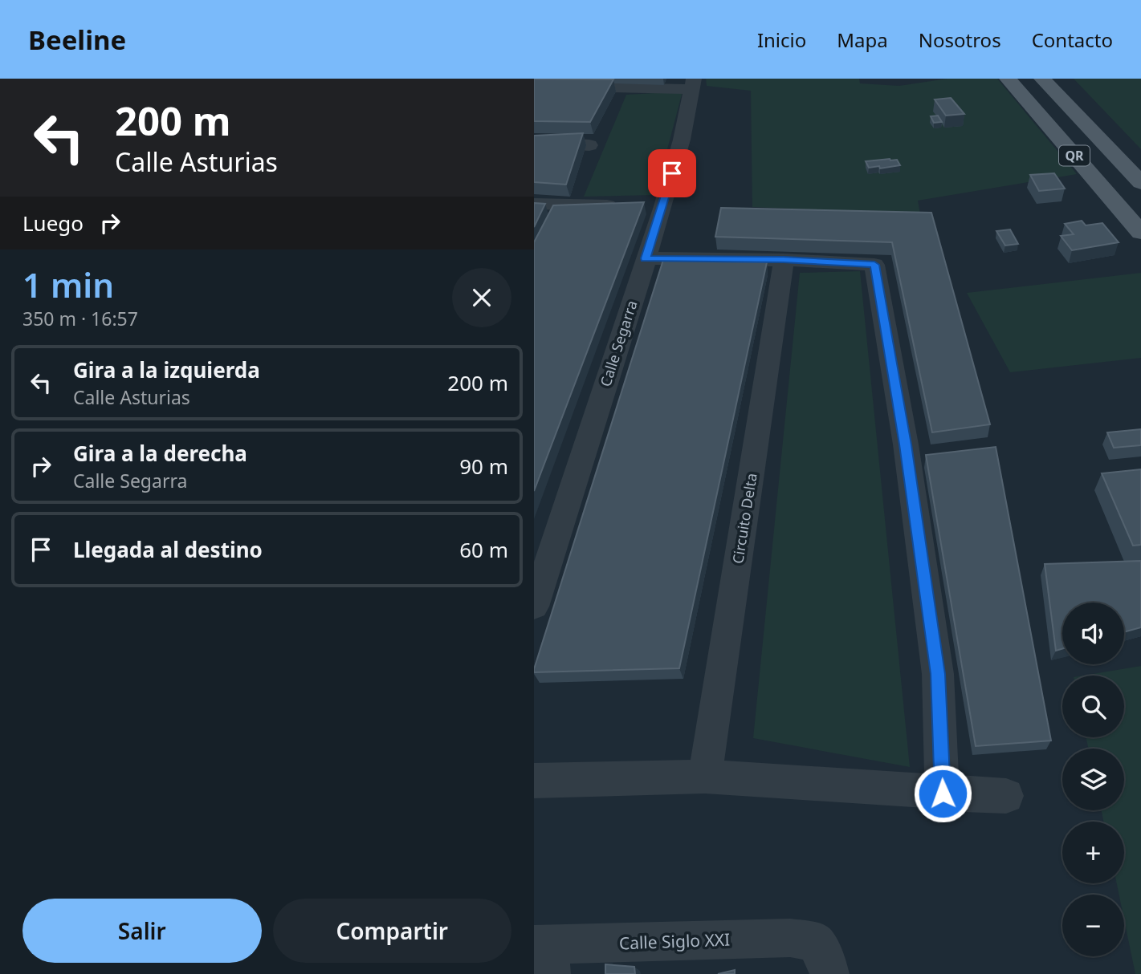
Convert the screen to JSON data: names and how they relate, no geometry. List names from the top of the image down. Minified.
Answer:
{"streets":{"main road":["QR"],"street":["Calle Segarra","Circuito Delta","Calle Siglo XXI"]},"page":{"header":"Beeline","nav":["Inicio","Mapa","Nosotros","Contacto"],"turn":["200 m","Calle Asturias"],"then":"Luego","heading":["1 min","350 m · 16:57"],"list":[{"name":"Gira a la izquierda","note":"Calle Asturias","value":"200 m"},{"name":"Gira a la derecha","note":"Calle Segarra","value":"90 m"},{"name":"Llegada al destino","value":"60 m"}],"map_buttons":["+","−"],"buttons":["Salir","Compartir"]}}
